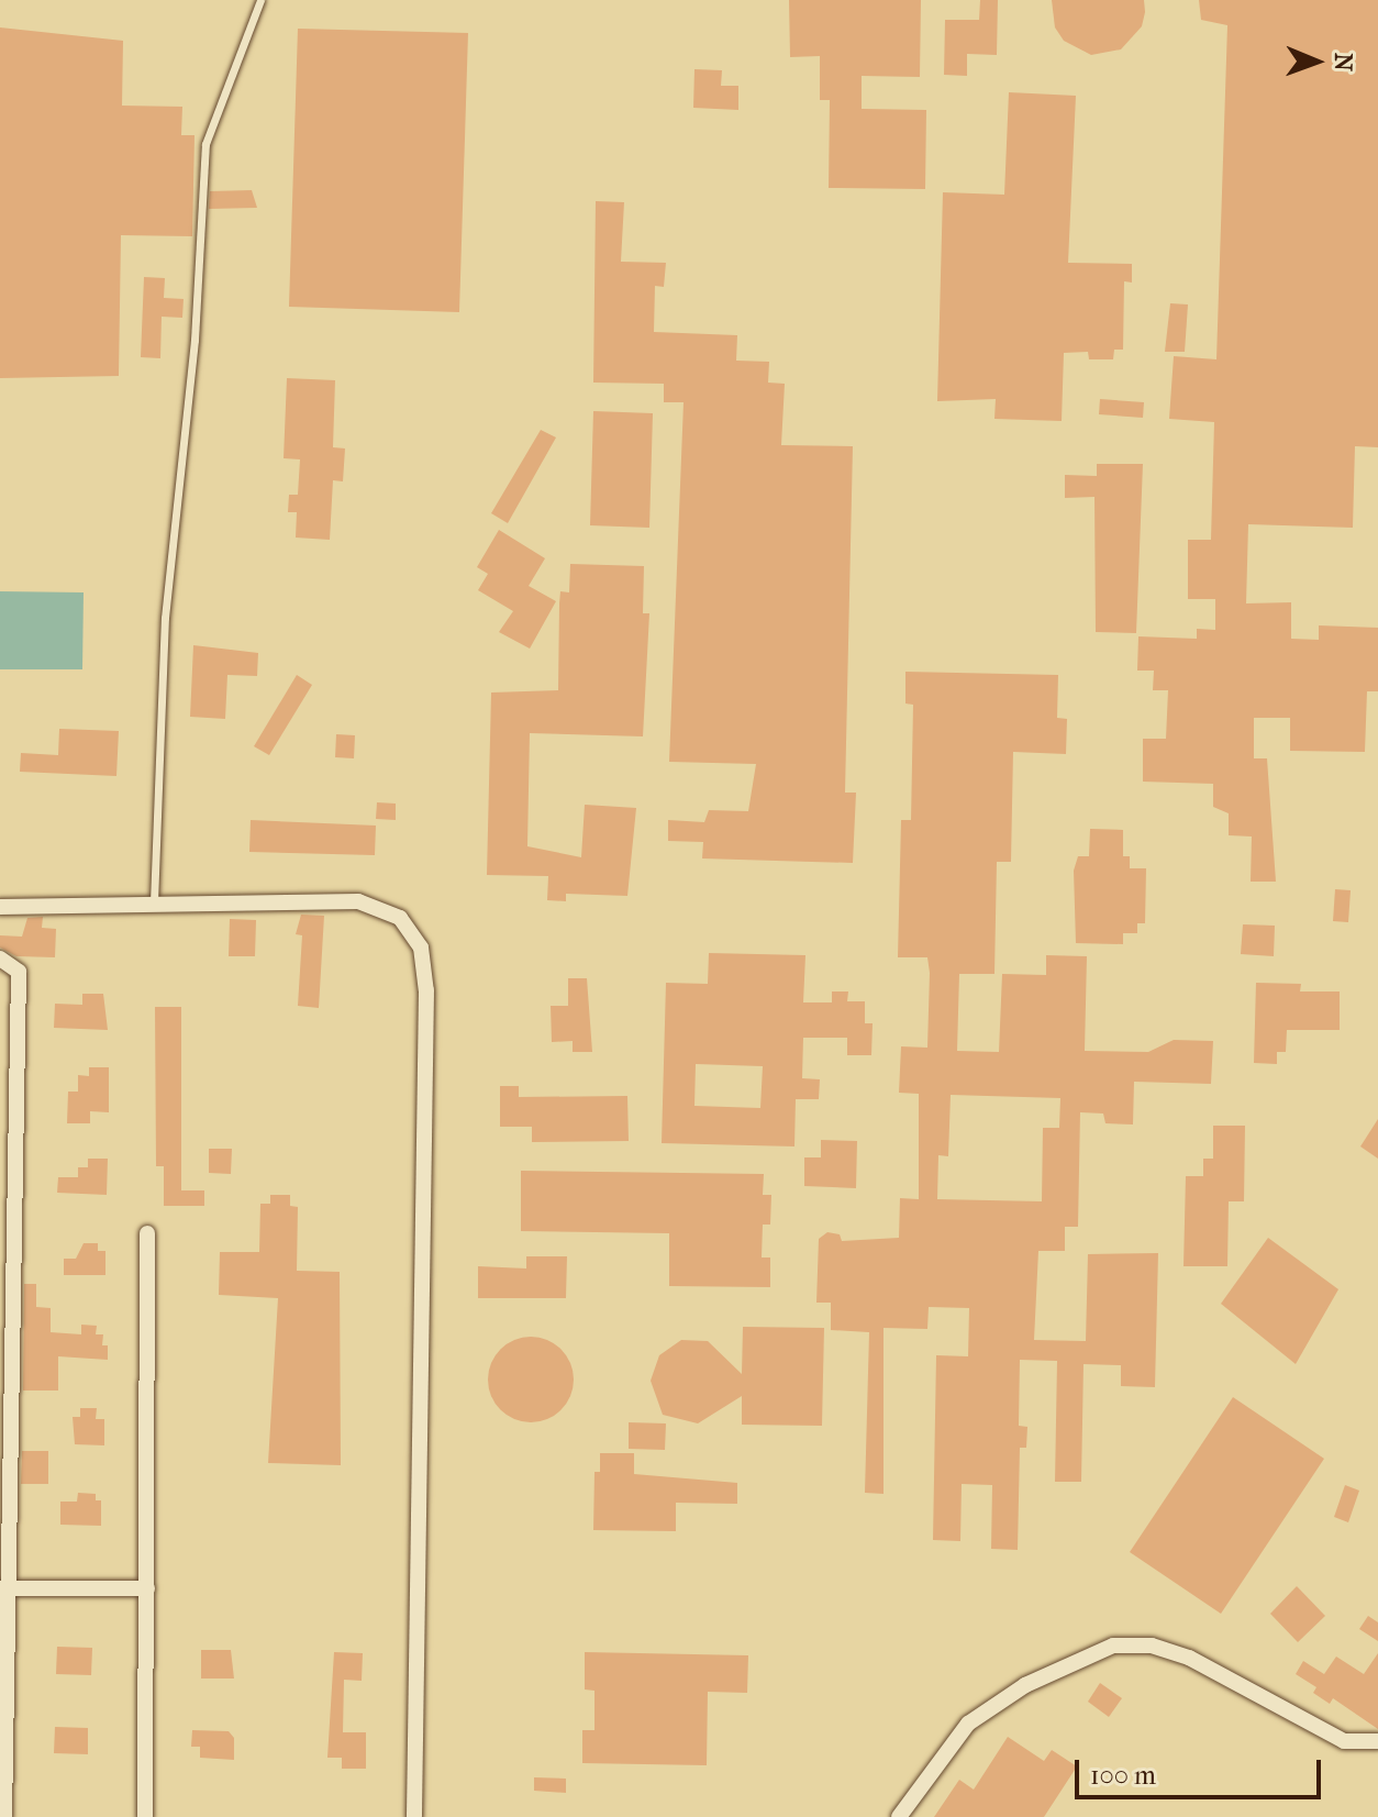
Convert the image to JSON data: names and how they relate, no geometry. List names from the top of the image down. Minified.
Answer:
{"scale_bar":"100 m","north":"right"}
